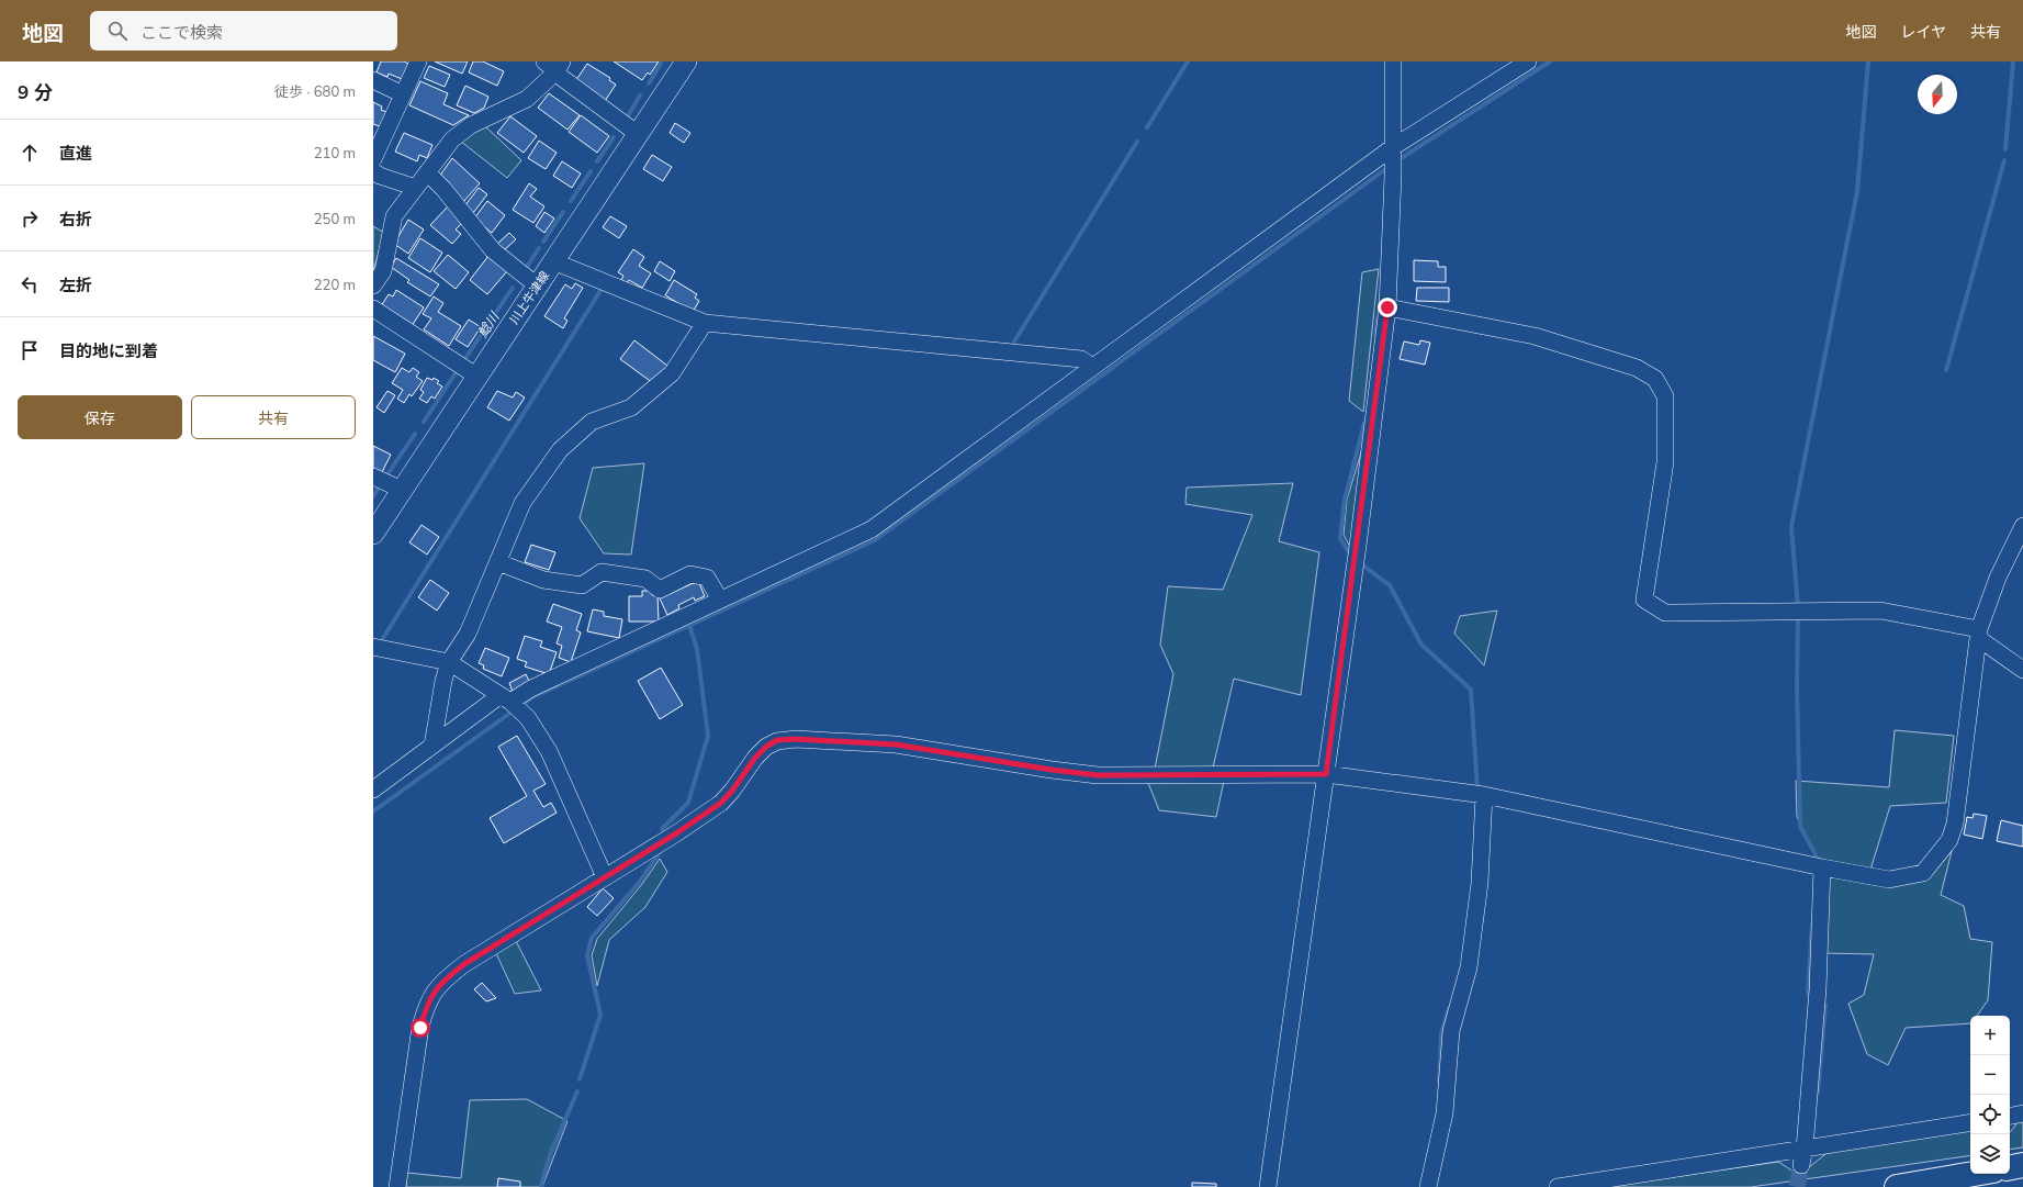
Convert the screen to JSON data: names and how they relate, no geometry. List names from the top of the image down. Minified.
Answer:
{"streets":{"main road":["川上牛津線"]},"water":["鯰川"],"north":"bottom","page":{"header":"地図","search":"ここで検索","nav":["地図","レイヤ","共有"],"heading":["9 分","徒歩 · 680 m"],"list":[["直進","210 m"],["右折","250 m"],["左折","220 m"],"目的地に到着"],"buttons":["保存","共有"],"map_buttons":["+","−"]}}
